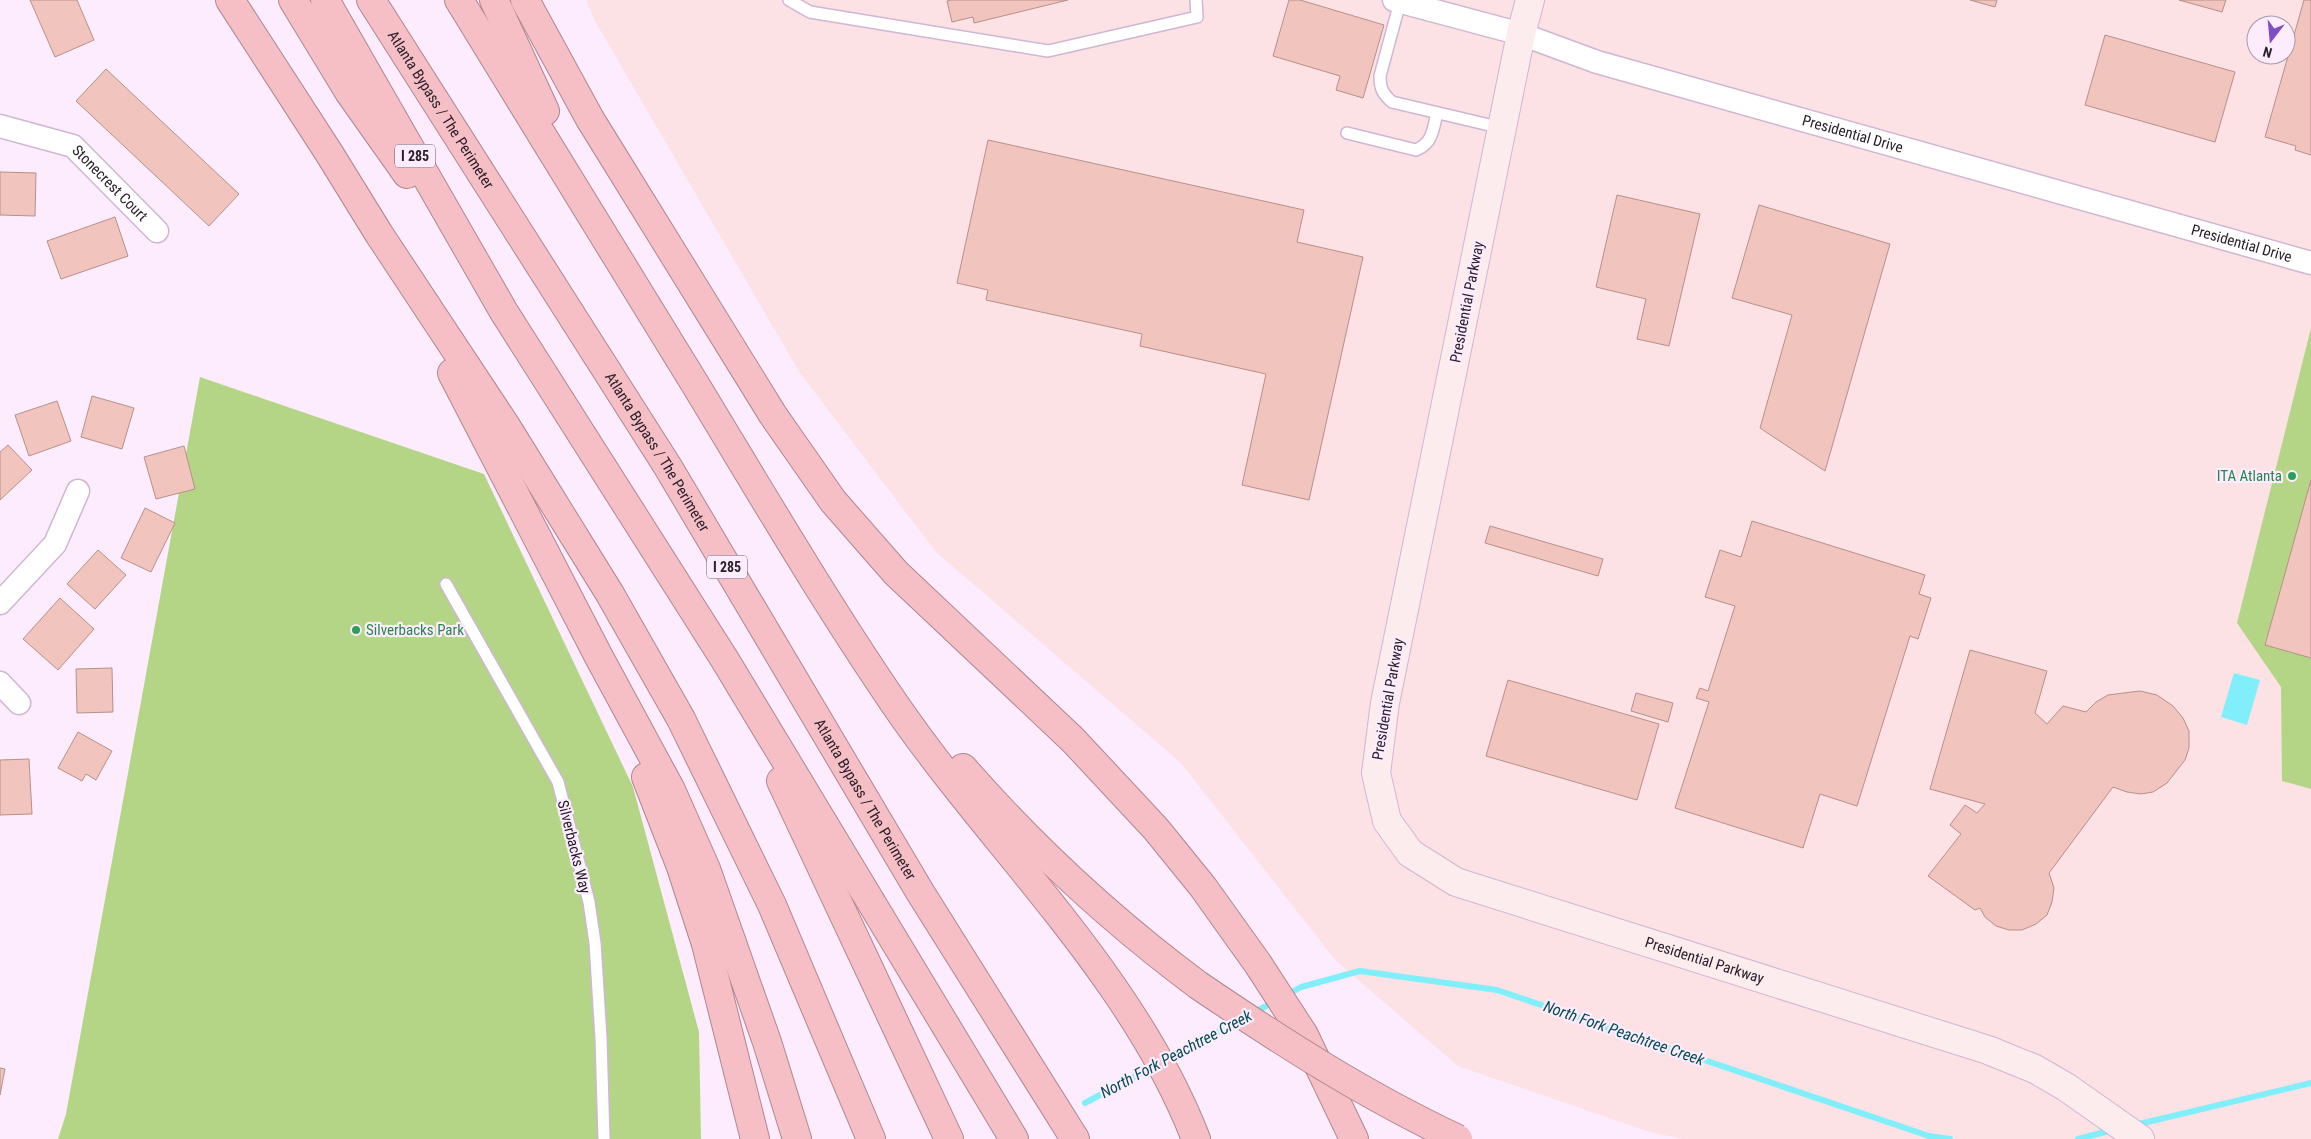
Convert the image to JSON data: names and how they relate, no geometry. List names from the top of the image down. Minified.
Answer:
{"streets":{"highway":["Atlanta Bypass / The Perimeter","I 285"],"street":["Presidential Drive","Stonecrest Court","Presidential Parkway"],"lane":["Silverbacks Way"]},"crossings":[["Presidential Drive","Presidential Parkway"]],"water":["North Fork Peachtree Creek"],"places":["ITA Atlanta","Silverbacks Park"],"north":"bottom"}
